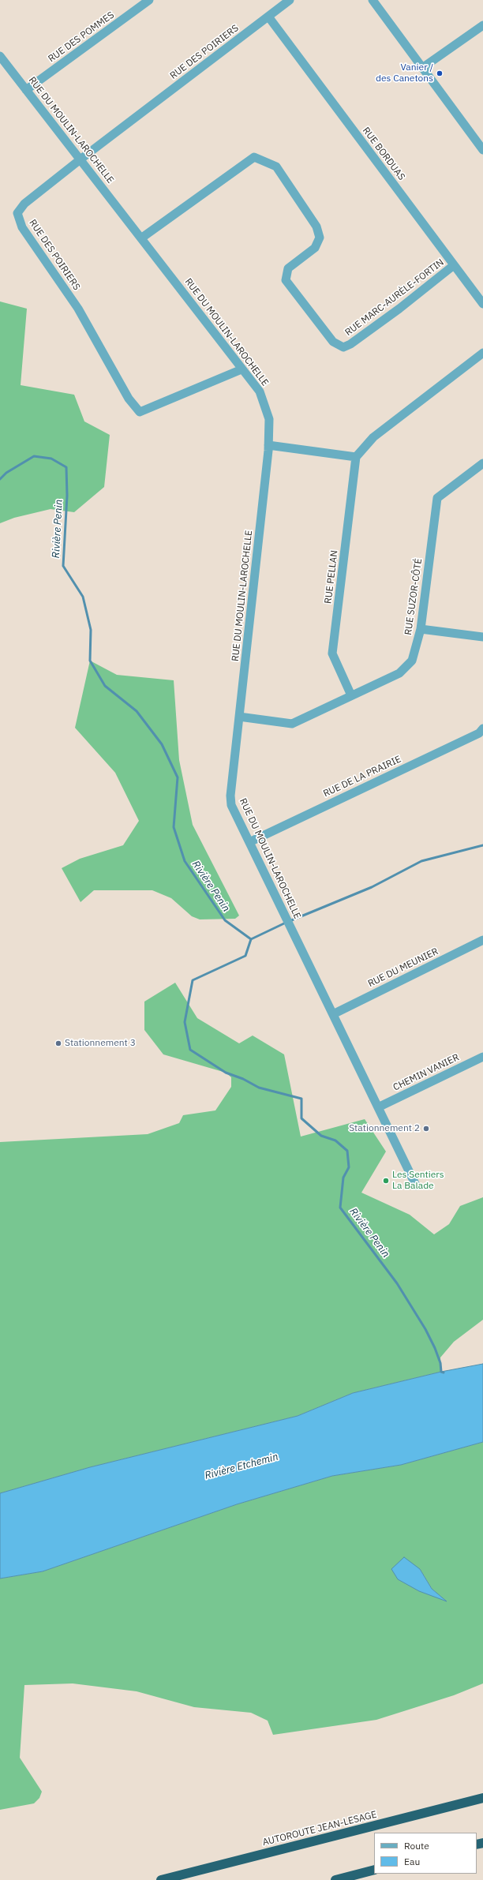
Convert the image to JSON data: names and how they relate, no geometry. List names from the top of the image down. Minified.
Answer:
{"streets":{"highway":["AUTOROUTE JEAN-LESAGE"],"street":["RUE DES POMMES","RUE DES POIRIERS","RUE DU MOULIN-LAROCHELLE","RUE BORDUAS","RUE MARC-AURÈLE-FORTIN","RUE PELLAN","RUE SUZOR-CÔTÉ","RUE DE LA PRAIRIE","RUE DU MEUNIER","CHEMIN VANIER"]},"crossings":[["RUE DES POMMES","RUE DU MOULIN-LAROCHELLE"],["RUE DES POIRIERS","RUE DU MOULIN-LAROCHELLE"],["RUE DES POIRIERS","RUE BORDUAS"],["RUE DU MOULIN-LAROCHELLE","RUE MARC-AURÈLE-FORTIN"],["RUE DU MOULIN-LAROCHELLE","RUE SUZOR-CÔTÉ"],["RUE DU MOULIN-LAROCHELLE","RUE DE LA PRAIRIE"],["RUE DU MOULIN-LAROCHELLE","RUE DU MEUNIER"],["RUE DU MOULIN-LAROCHELLE","CHEMIN VANIER"],["RUE BORDUAS","RUE MARC-AURÈLE-FORTIN"],["RUE PELLAN","RUE SUZOR-CÔTÉ"]],"water":["Rivière Penin","Rivière Etchemin"],"places":["Vanier / des Canetons","Stationnement 3","Stationnement 2","Les Sentiers La Balade"],"legend":["Route","Eau"]}
